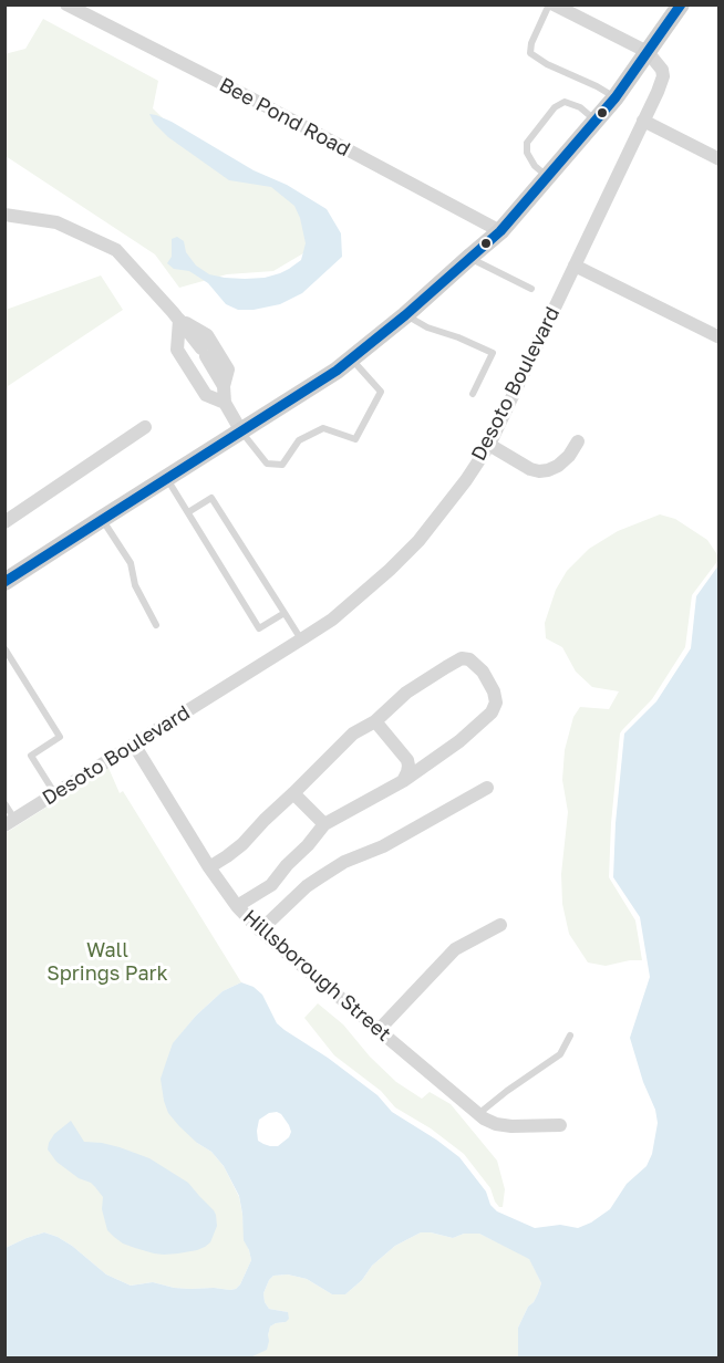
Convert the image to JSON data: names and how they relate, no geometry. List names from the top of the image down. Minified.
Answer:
{"streets":{"street":["Bee Pond Road","Desoto Boulevard","Hillsborough Street"]},"crossings":[["Desoto Boulevard","Hillsborough Street"]],"parks":["Wall Springs Park"]}
